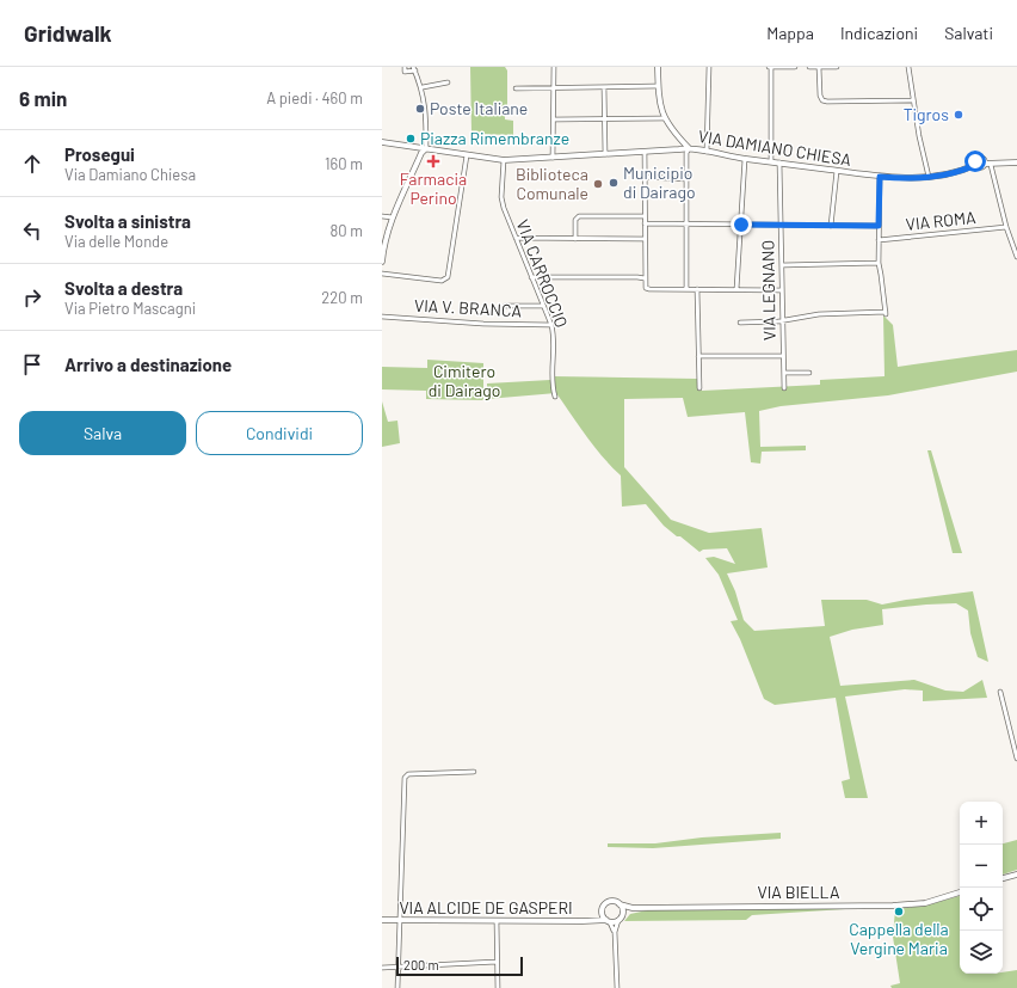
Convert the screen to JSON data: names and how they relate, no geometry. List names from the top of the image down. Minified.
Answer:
{"streets":{"street":["VIA DAMIANO CHIESA","VIA ROMA","VIA CARROCCIO","VIA LEGNANO","VIA V. BRANCA","VIA BIELLA","VIA ALCIDE DE GASPERI"]},"crossings":[["VIA DAMIANO CHIESA","VIA CARROCCIO"],["VIA DAMIANO CHIESA","VIA LEGNANO"],["VIA CARROCCIO","VIA V. BRANCA"],["VIA BIELLA","VIA ALCIDE DE GASPERI"]],"parks":["Cimitero di Dairago"],"places":{"other":["Poste Italiane","Tigros","Piazza Rimembranze","Municipio di Dairago","Biblioteca Comunale","Cappella della Vergine Maria"],"health":["Farmacia Perino"]},"scale_bar":"200 m","page":{"header":"Gridwalk","nav":["Mappa","Indicazioni","Salvati"],"heading":["6 min","A piedi · 460 m"],"list":[["Prosegui","Via Damiano Chiesa","160 m"],["Svolta a sinistra","Via delle Monde","80 m"],["Svolta a destra","Via Pietro Mascagni","220 m"],"Arrivo a destinazione"],"buttons":["Salva","Condividi"],"map_buttons":["+","−"],"scale":"200 m"}}
